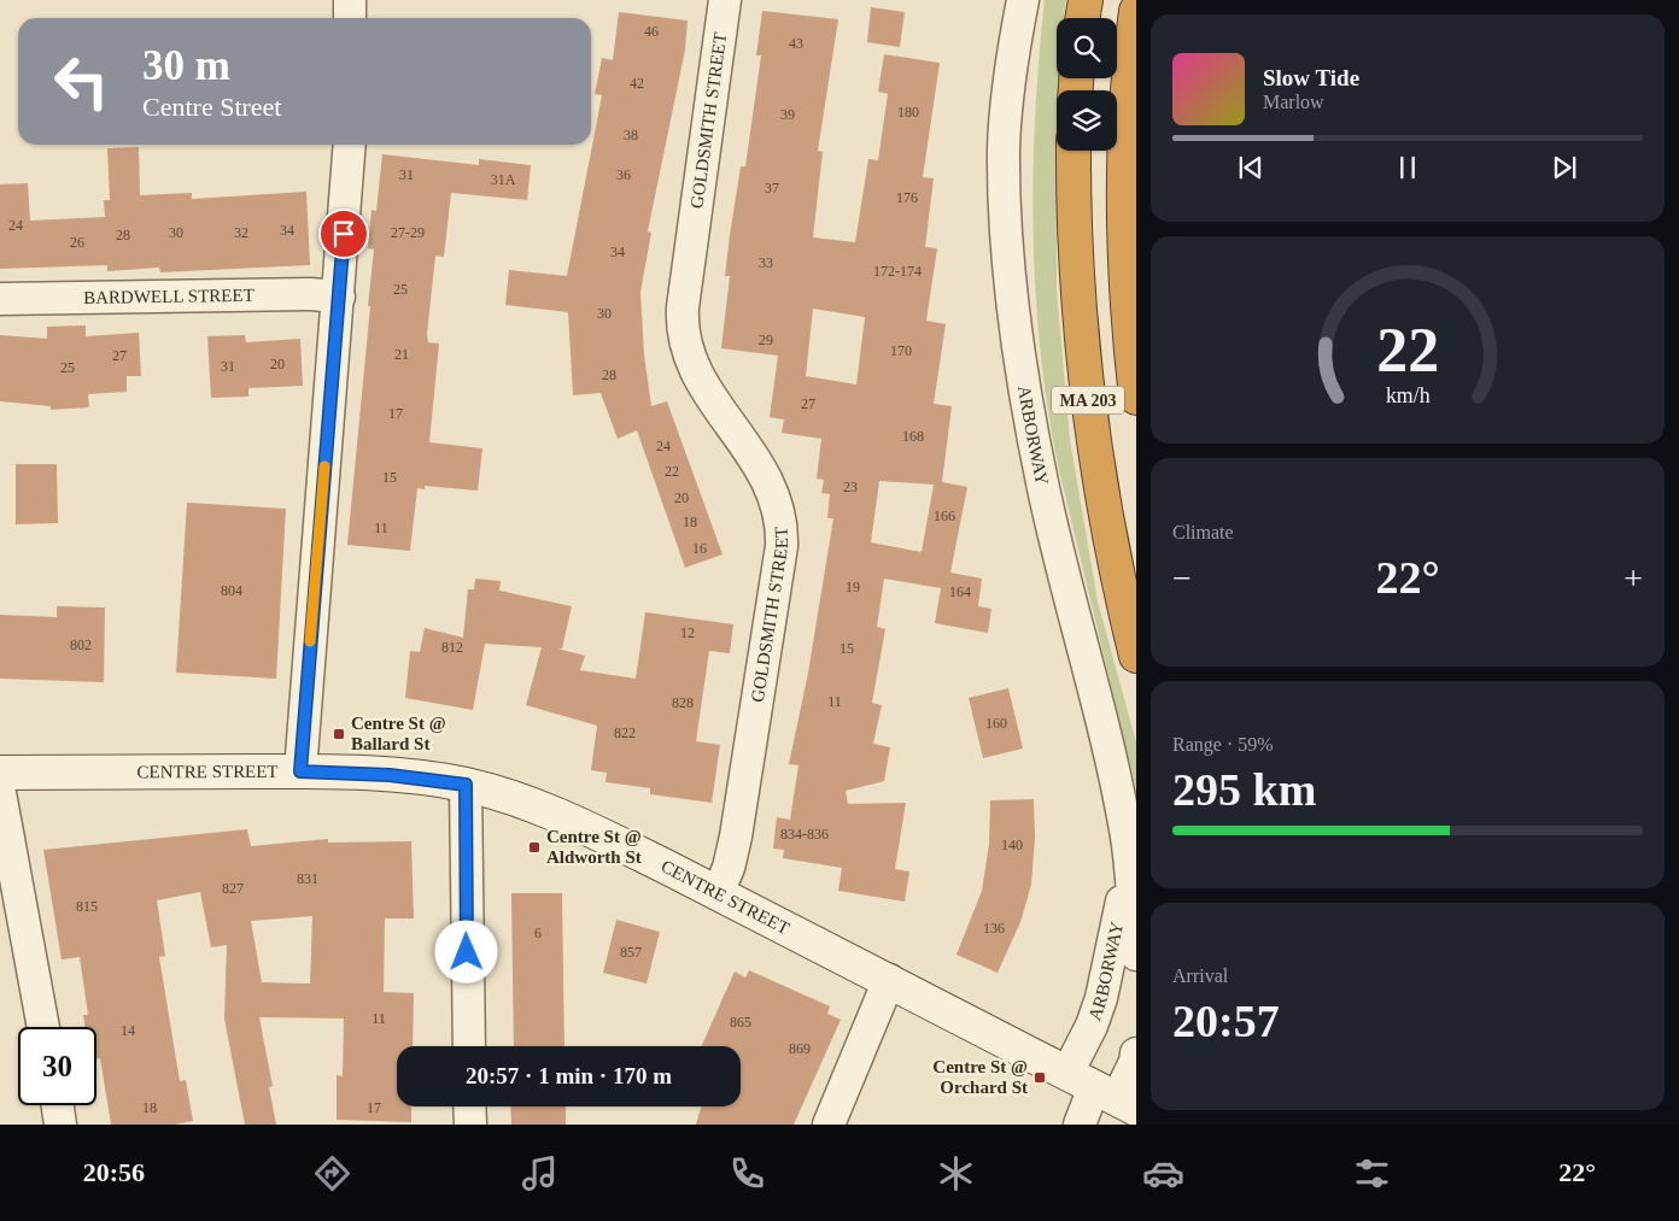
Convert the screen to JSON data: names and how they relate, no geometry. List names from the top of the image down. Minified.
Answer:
{"streets":{"highway":["MA 203"],"main road":["CENTRE STREET"],"street":["GOLDSMITH STREET","BARDWELL STREET","ARBORWAY"]},"crossings":[["GOLDSMITH STREET","CENTRE STREET"],["ARBORWAY","CENTRE STREET"]],"places":{"transit":["Centre St @ Ballard St","Centre St @ Aldworth St","Centre St @ Orchard St"]},"house_numbers":["46","43","42","180","39","38","31","36","31A","37","176","24","34","30","32","27-29","28","26","34","33","172-174","25","30","29","170","21","27","20","31","25","28","27","17","168","24","22","15","23","20","166","18","11","16","19","804","164","12","802","812","15","11","828","160","822","834-836","140","831","827","815","136","6","857","11","865","14","869","18","17"],"page":{"turn":["30 m","Centre Street"],"song":["Slow Tide","Marlow"],"tile":["Climate",["Range · 59%","295 km"],["Arrival","20:57"]],"heat":["−","22°","+"],"limit":"30","trip":"20:57 · 1 min · 170 m","tabs":["20:56","22°"],"gauge":["22","km/h"]}}
